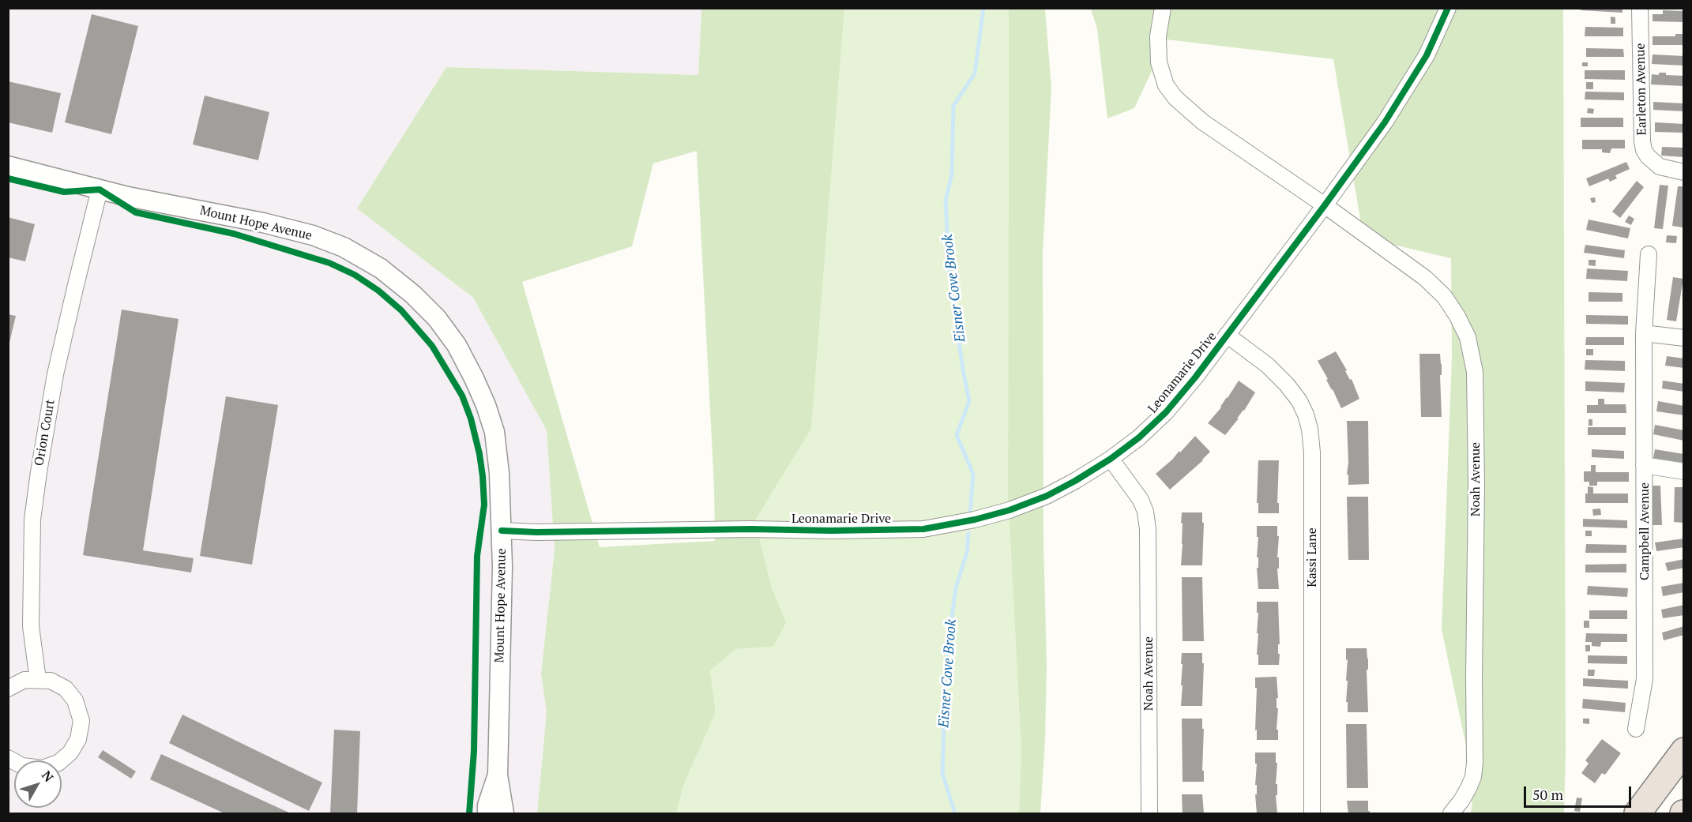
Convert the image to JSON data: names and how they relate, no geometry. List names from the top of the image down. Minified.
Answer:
{"streets":{"street":["Earleton Avenue","Mount Hope Avenue","Leonamarie Drive","Orion Court","Noah Avenue","Campbell Avenue","Kassi Lane"]},"crossings":[["Mount Hope Avenue","Leonamarie Drive"],["Mount Hope Avenue","Orion Court"],["Leonamarie Drive","Noah Avenue"],["Leonamarie Drive","Kassi Lane"]],"water":["Eisner Cove Brook"],"scale_bar":"50 m","north":"top right"}
